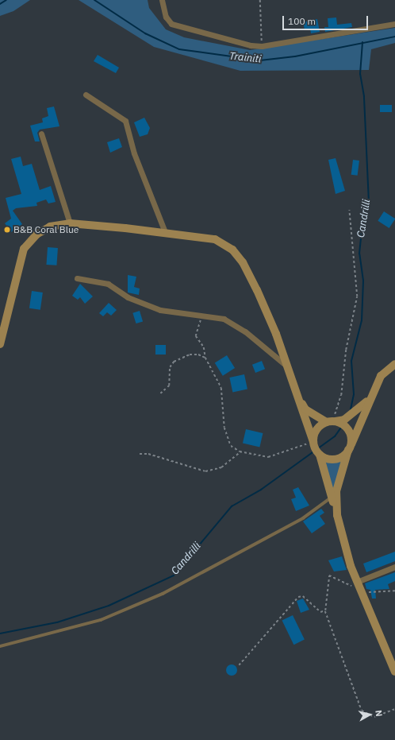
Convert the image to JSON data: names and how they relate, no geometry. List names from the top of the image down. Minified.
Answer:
{"water":["Trainiti","Candrilli"],"places":["B&B Coral Blue"],"scale_bar":"100 m","north":"right"}
